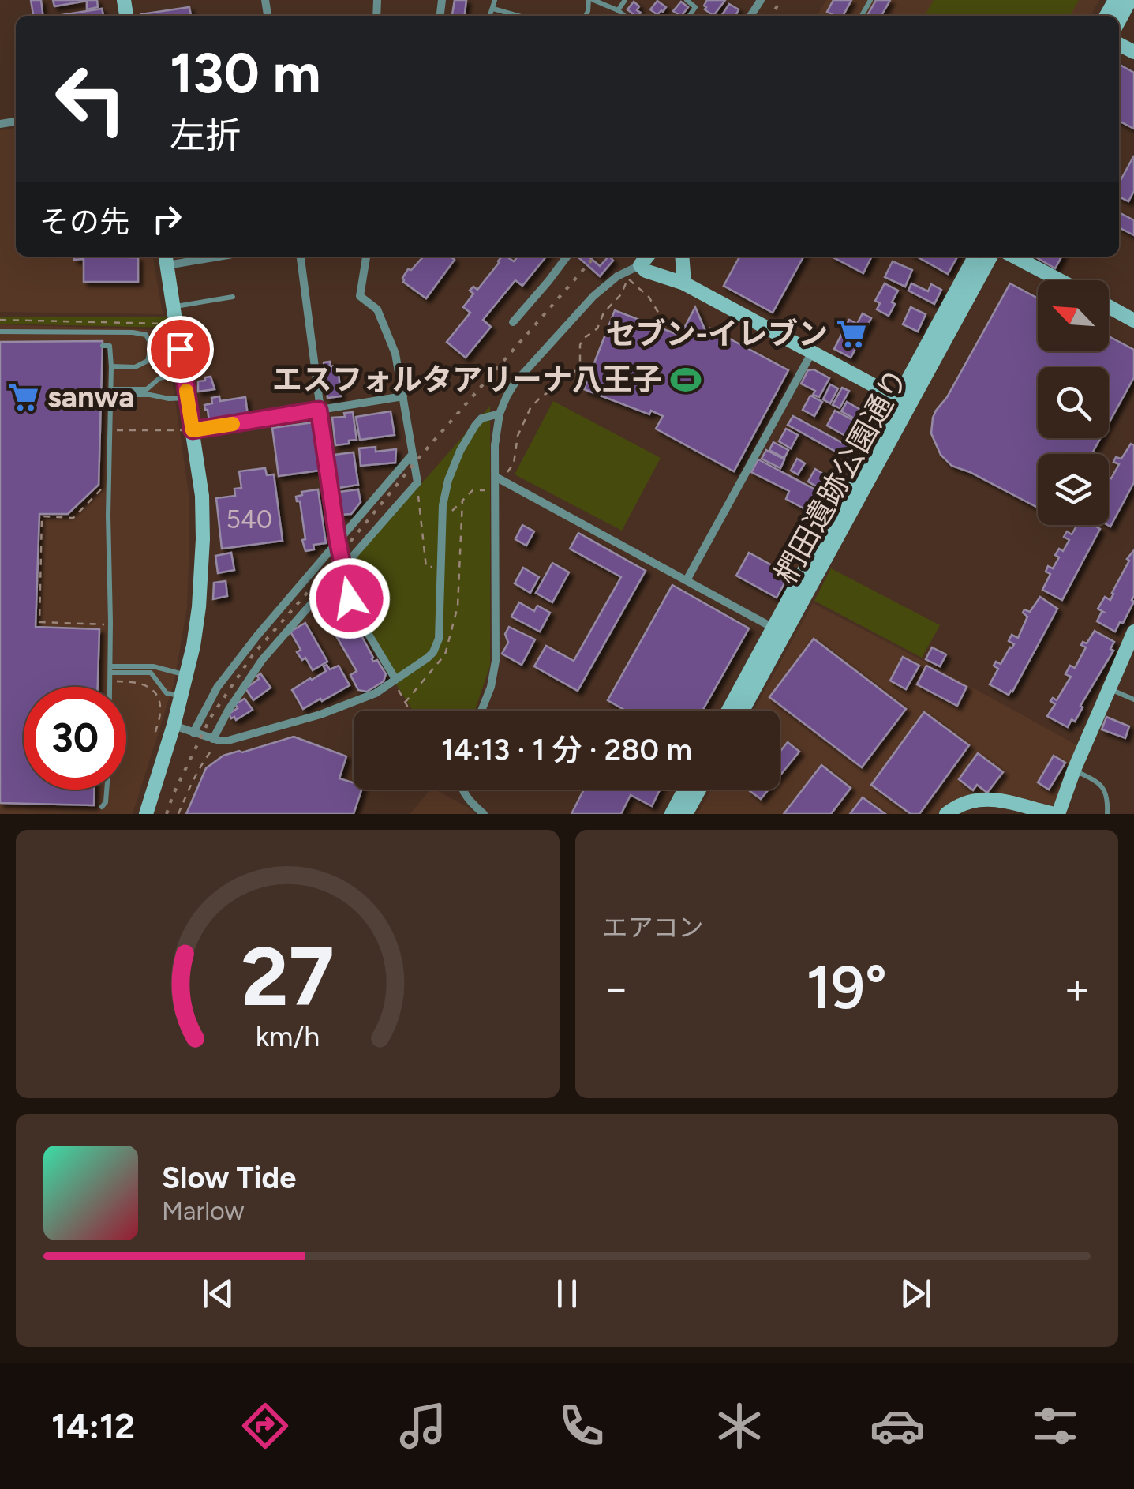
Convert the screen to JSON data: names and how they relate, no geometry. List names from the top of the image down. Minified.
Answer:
{"streets":{"street":["椚田遺跡公園通り"]},"places":{"supermarket":["セブン-イレブン","sanwa"],"sports":["エスフォルタアリーナ八王子"]},"house_numbers":["540"],"north":"top left","page":{"turn":["130 m","左折"],"then":"その先","limit":"30","trip":"14:13 · 1 分 · 280 m","tile":"エアコン","heat":["−","19°","+"],"song":["Slow Tide","Marlow"],"tabs":"14:12","gauge":["27","km/h"]}}
